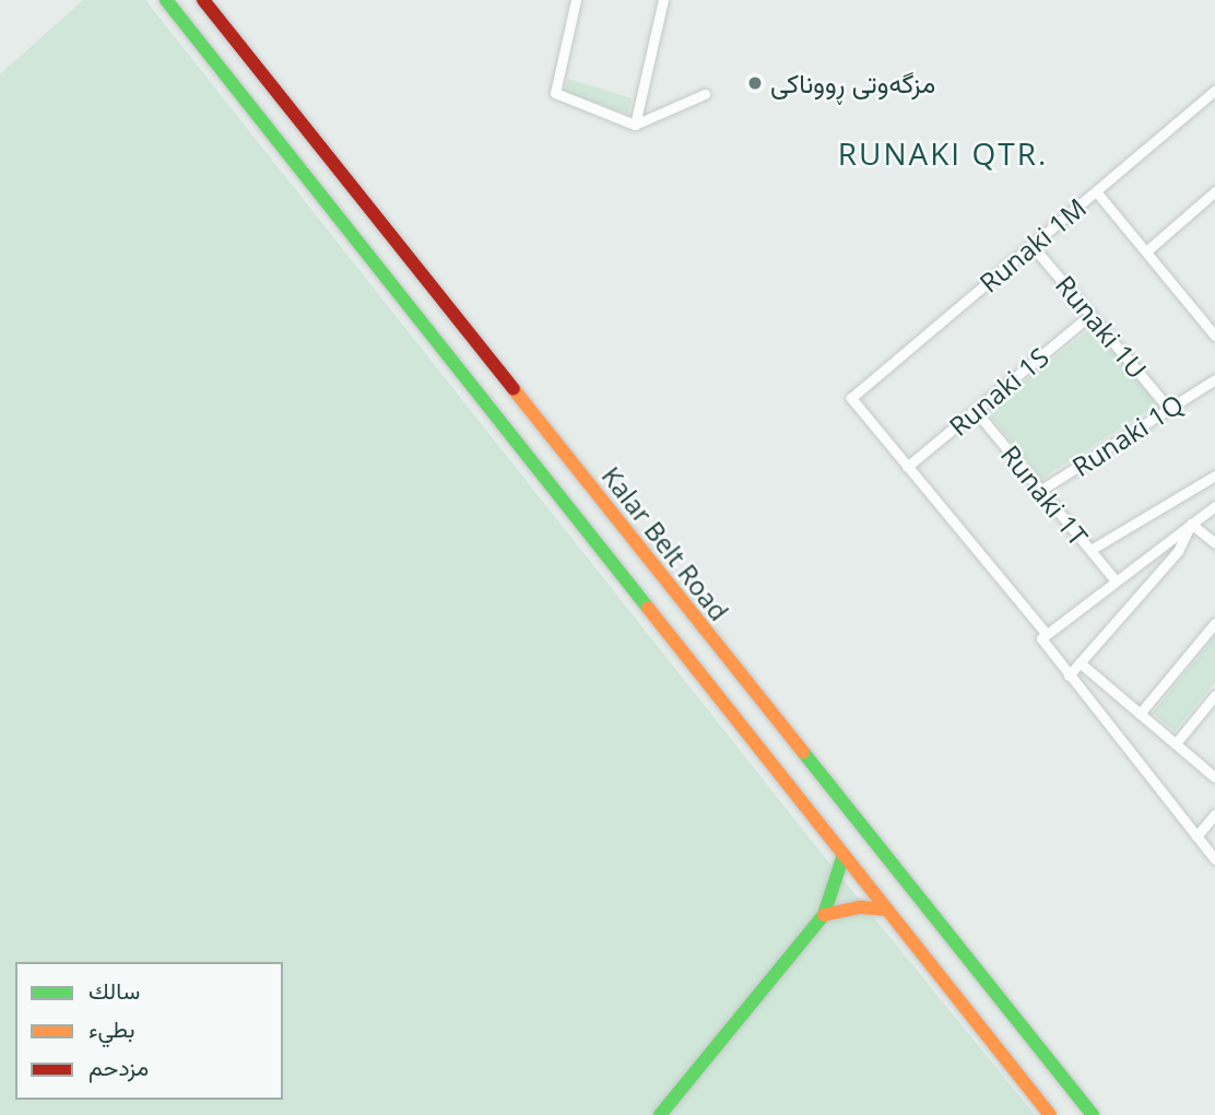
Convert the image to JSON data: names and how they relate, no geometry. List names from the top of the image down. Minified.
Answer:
{"streets":{"main road":["Kalar Belt Road"],"street":["Runaki 1M","Runaki 1U","Runaki 1S","Runaki 1Q","Runaki 1T"]},"crossings":[["Runaki 1M","Runaki 1U"],["Runaki 1M","Runaki 1S"],["Runaki 1U","Runaki 1S"],["Runaki 1U","Runaki 1Q"],["Runaki 1S","Runaki 1T"],["Runaki 1Q","Runaki 1T"]],"districts":["RUNAKI QTR."],"places":["مزگەوتی ڕووناکی"],"legend":["سالك","بطيء","مزدحم"]}
